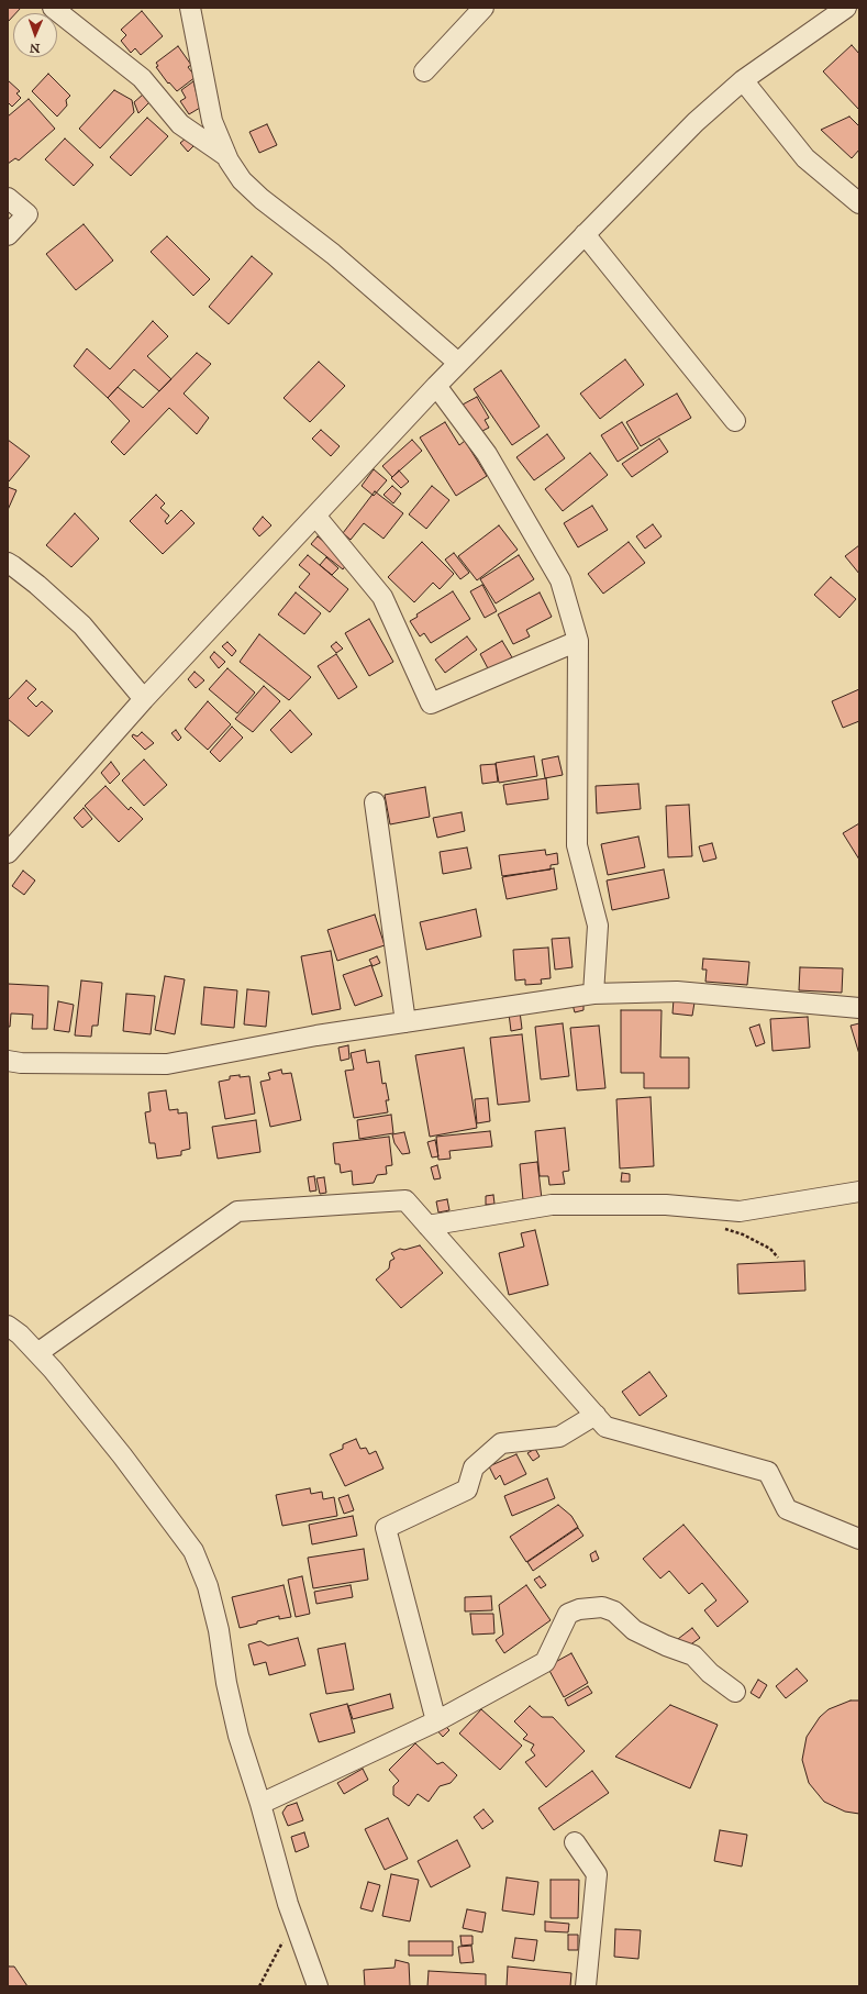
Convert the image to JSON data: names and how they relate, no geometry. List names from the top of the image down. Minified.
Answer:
{"north":"bottom"}
